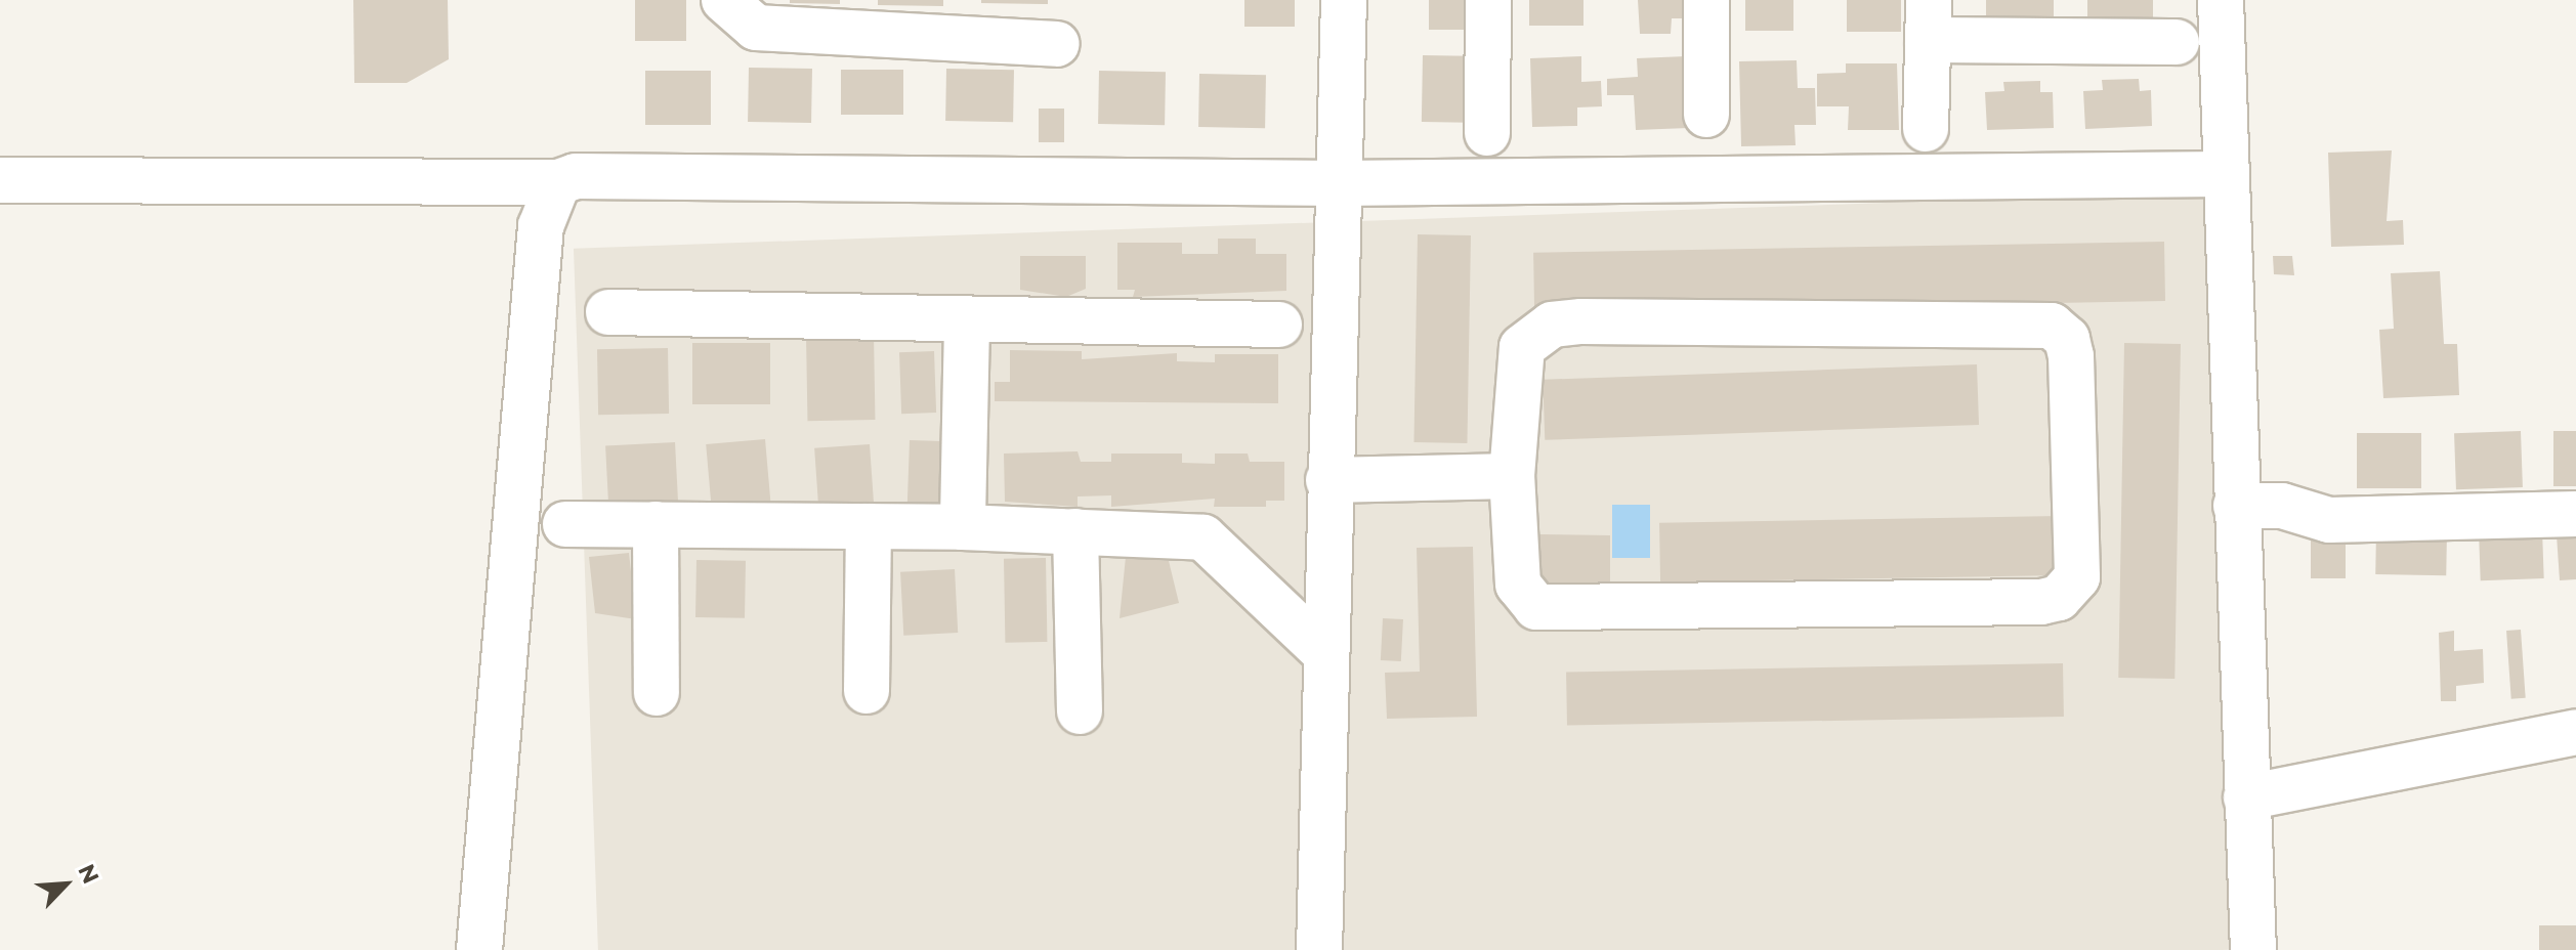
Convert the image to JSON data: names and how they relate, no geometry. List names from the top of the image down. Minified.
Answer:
{"north":"top right"}
